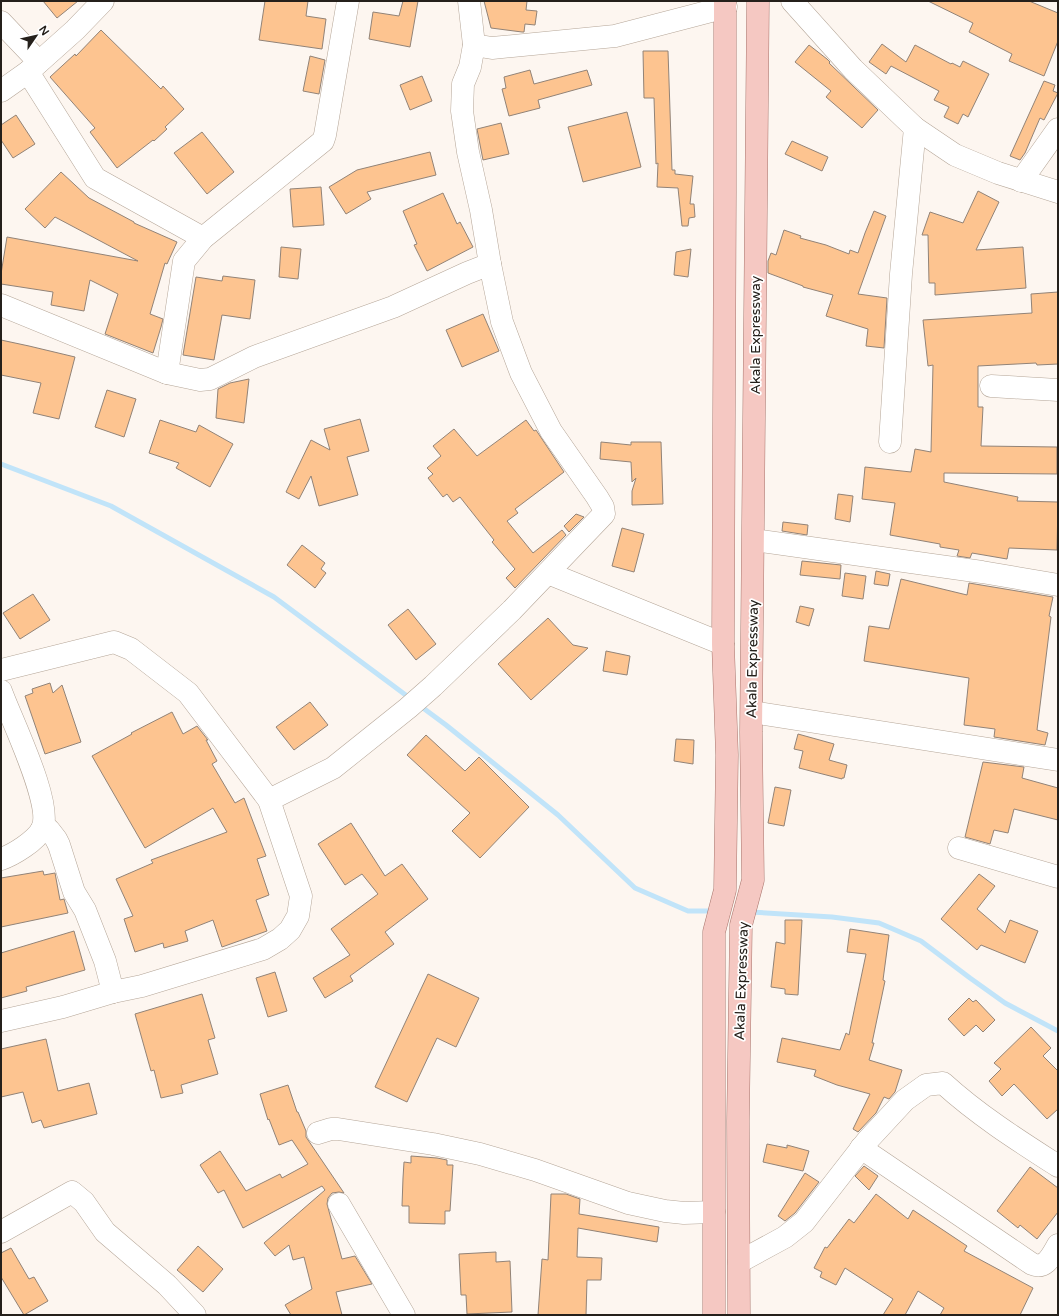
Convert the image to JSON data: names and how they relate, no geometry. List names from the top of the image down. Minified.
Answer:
{"streets":{"main road":["Akala Expressway"]},"north":"top right"}
